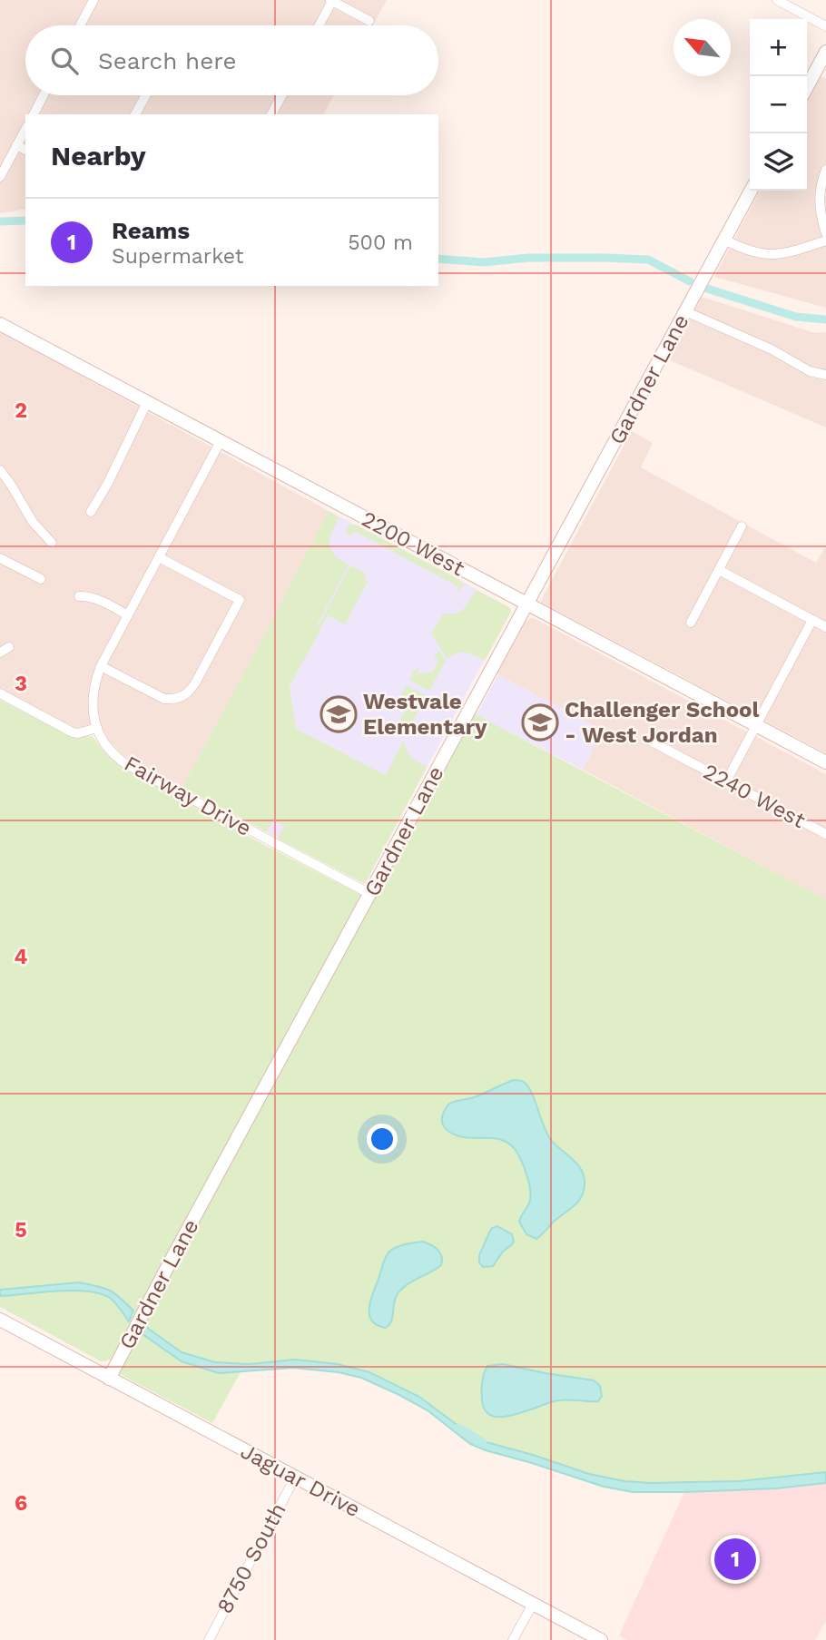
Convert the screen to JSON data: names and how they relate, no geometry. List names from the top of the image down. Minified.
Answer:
{"streets":{"street":["Gardner Lane","2200 West","Fairway Drive","2240 West","Jaguar Drive","8750 South"]},"crossings":[["Gardner Lane","2200 West"],["Gardner Lane","Fairway Drive"],["Gardner Lane","Jaguar Drive"],["2200 West","Fairway Drive"],["Jaguar Drive","8750 South"]],"places":{"school or university":["Westvale Elementary","Challenger School - West Jordan"]},"north":"top left","page":{"map_buttons":["+","−"],"search":"Search here","heading":"Nearby","list":[{"mark":"1","name":"Reams","note":"Supermarket","value":"500 m"}],"pins":"1"},"grid":{"rows":["2","3","4","5","6"]}}
